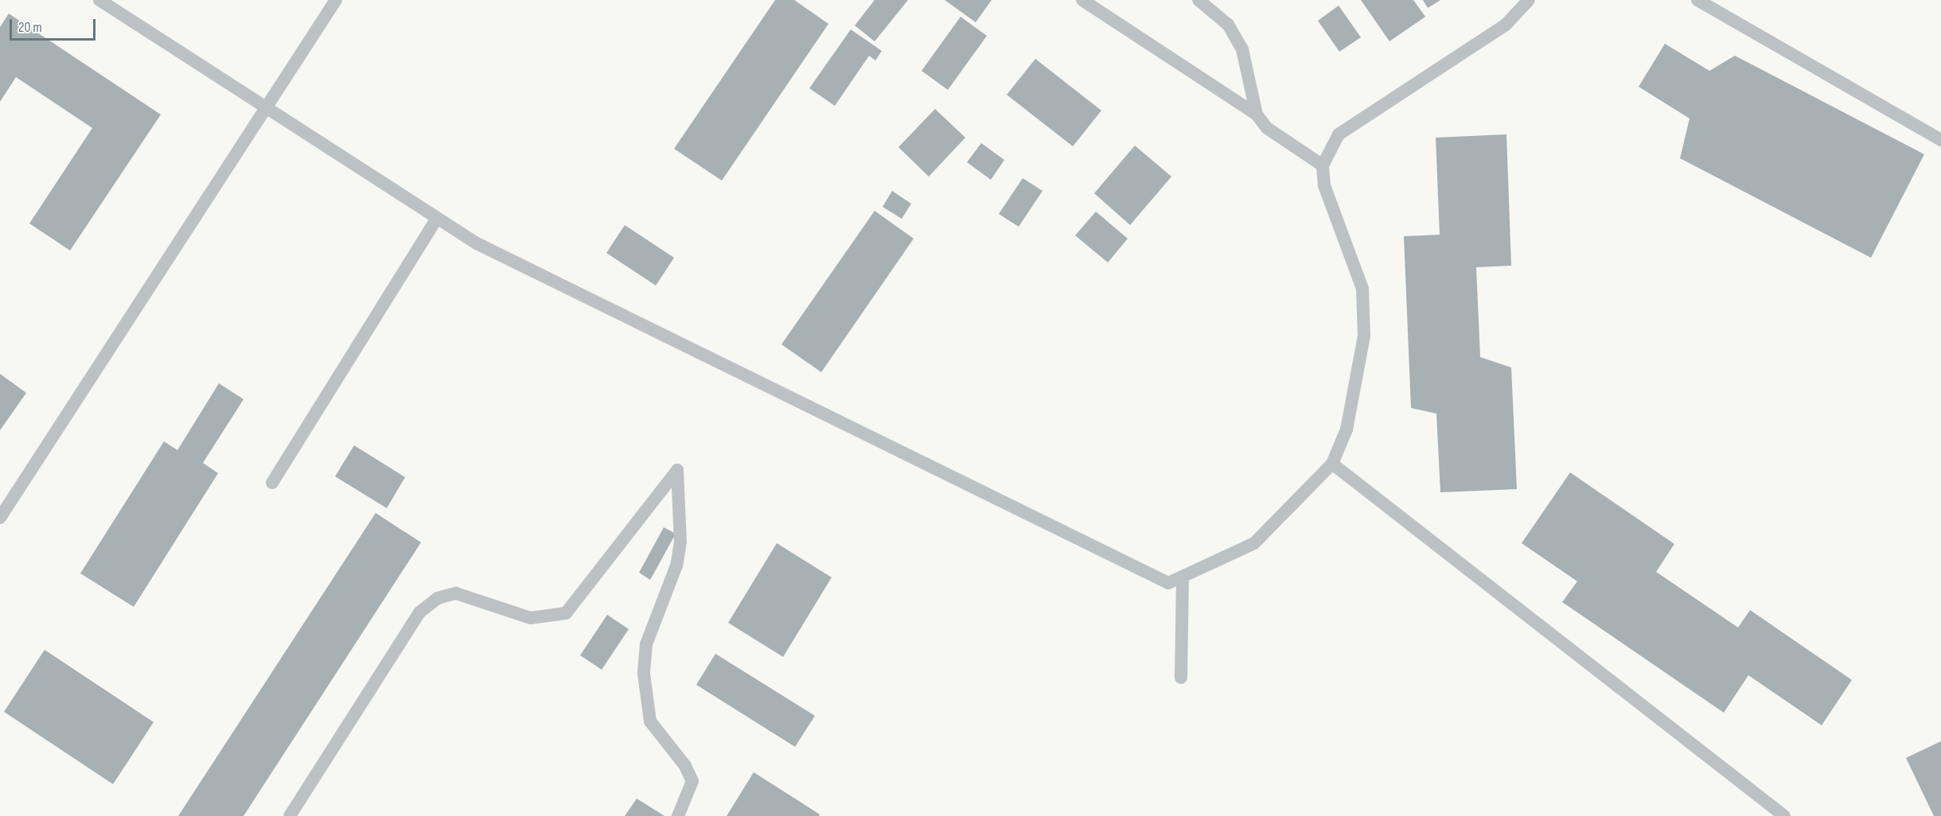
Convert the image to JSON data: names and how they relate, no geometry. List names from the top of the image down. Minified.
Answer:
{"scale_bar":"20 m"}
